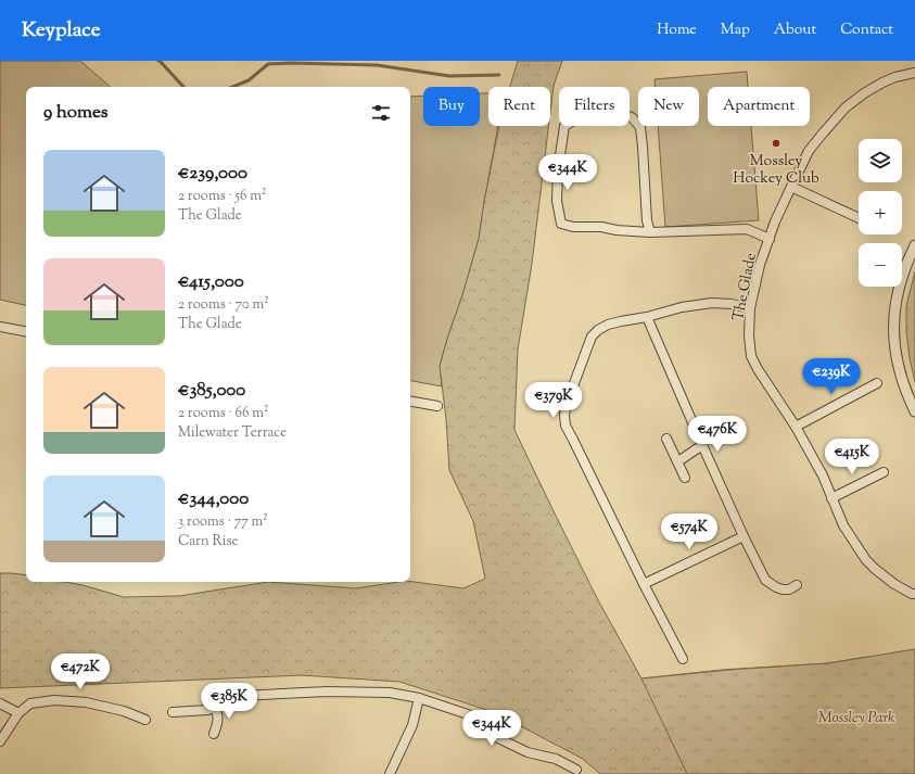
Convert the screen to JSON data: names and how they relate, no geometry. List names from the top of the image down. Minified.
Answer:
{"streets":{"street":["The Glade"]},"parks":["Mossley Park"],"places":["Mossley Hockey Club"],"page":{"header":"Keyplace","nav":["Home","Map","About","Contact"],"chip":["Buy","Rent","Filters","New","Apartment"],"heading":"9 homes","map_buttons":["+","−"],"list":[{"name":"€239,000","note":"2 rooms · 56 m² · The Glade"},{"name":"€415,000","note":"2 rooms · 70 m² · The Glade"},{"name":"€385,000","note":"2 rooms · 66 m² · Milewater Terrace"},{"name":"€344,000","note":"3 rooms · 77 m² · Carn Rise"}],"price":["€344K","€239K","€379K","€476K","€415K","€574K","€472K","€385K","€344K"]}}
